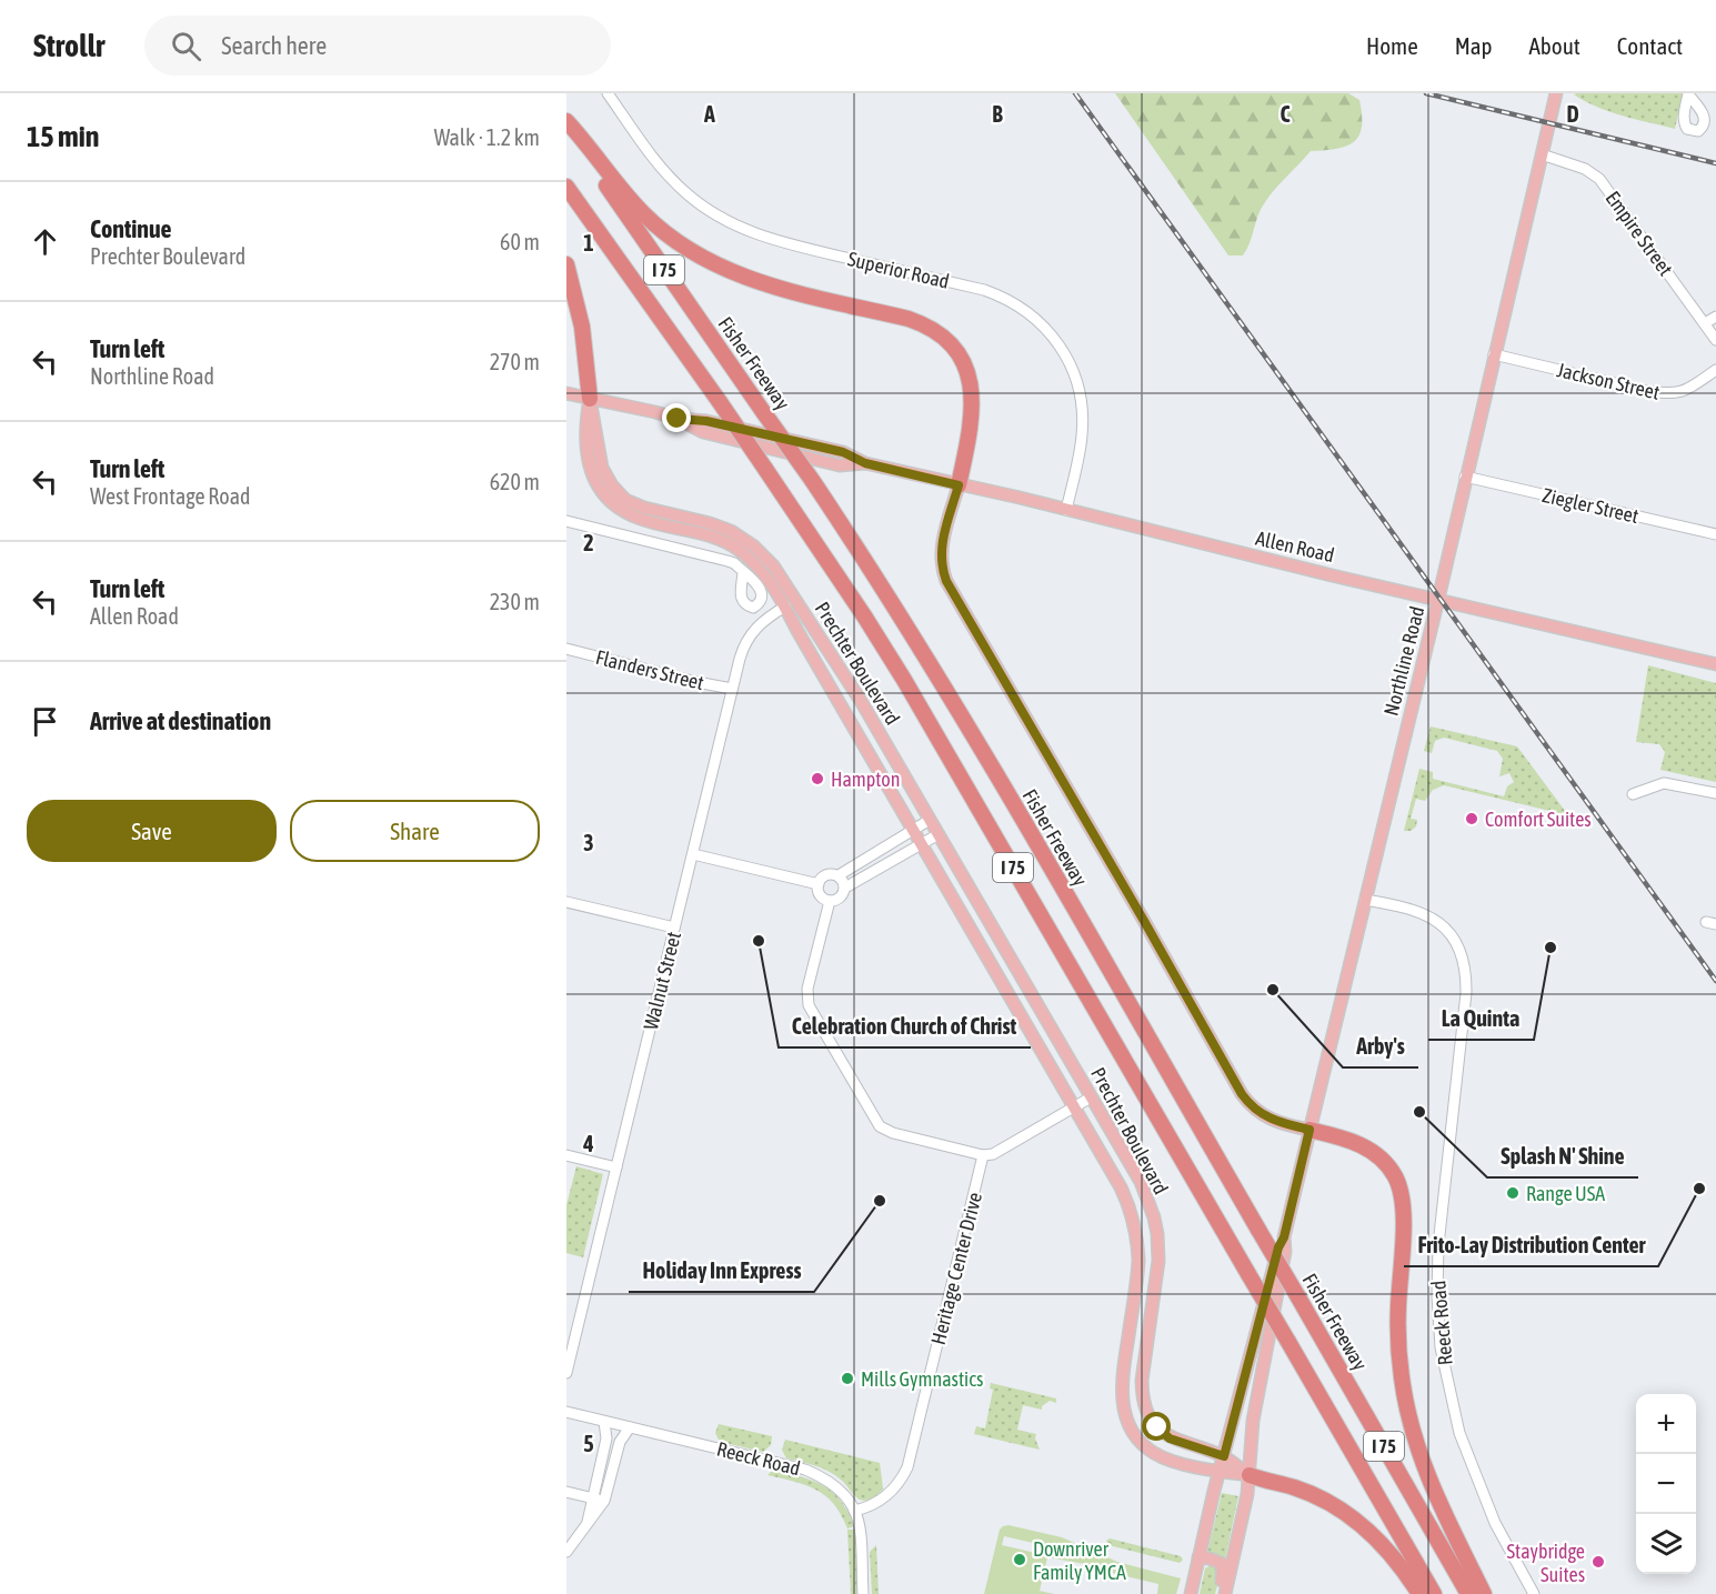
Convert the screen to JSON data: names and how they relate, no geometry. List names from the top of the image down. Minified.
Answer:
{"streets":{"highway":["I 75","Fisher Freeway"],"main road":["Allen Road","Northline Road","Prechter Boulevard"],"street":["Empire Street","Superior Road","Jackson Street","Ziegler Street","Flanders Street","Walnut Street","Heritage Center Drive","Reeck Road"]},"crossings":[["Empire Street","Northline Road"],["Superior Road","Allen Road"],["Jackson Street","Northline Road"],["Ziegler Street","Northline Road"],["Allen Road","Northline Road"],["Allen Road","Prechter Boulevard"],["Northline Road","Prechter Boulevard"],["Northline Road","Reeck Road"],["Prechter Boulevard","Walnut Street"],["Flanders Street","Walnut Street"],["Heritage Center Drive","Reeck Road"]],"places":["Hampton","Comfort Suites","Celebration Church of Christ","La Quinta","Arby's","Splash N' Shine","Frito-Lay Distribution Center","Range USA","Holiday Inn Express","Mills Gymnastics","Downriver Family YMCA","Staybridge Suites"],"page":{"header":"Strollr","search":"Search here","nav":["Home","Map","About","Contact"],"heading":["15 min","Walk · 1.2 km"],"list":[["Continue","Prechter Boulevard","60 m"],["Turn left","Northline Road","270 m"],["Turn left","West Frontage Road","620 m"],["Turn left","Allen Road","230 m"],"Arrive at destination"],"buttons":["Save","Share"],"map_buttons":["+","−"]},"grid":{"columns":["A","B","C","D"],"rows":["1","2","3","4","5"]}}
